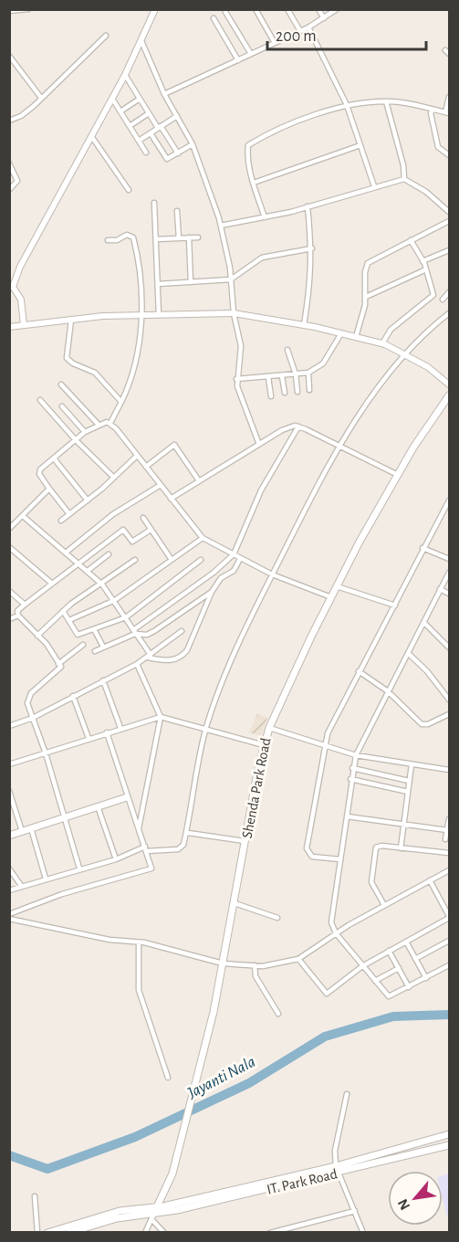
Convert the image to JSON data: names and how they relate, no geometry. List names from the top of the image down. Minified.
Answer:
{"streets":{"main road":["Shenda Park Road","IT. Park Road"]},"crossings":[["Shenda Park Road","IT. Park Road"]],"water":["Jayanti Nala"],"scale_bar":"200 m","north":"bottom left"}
